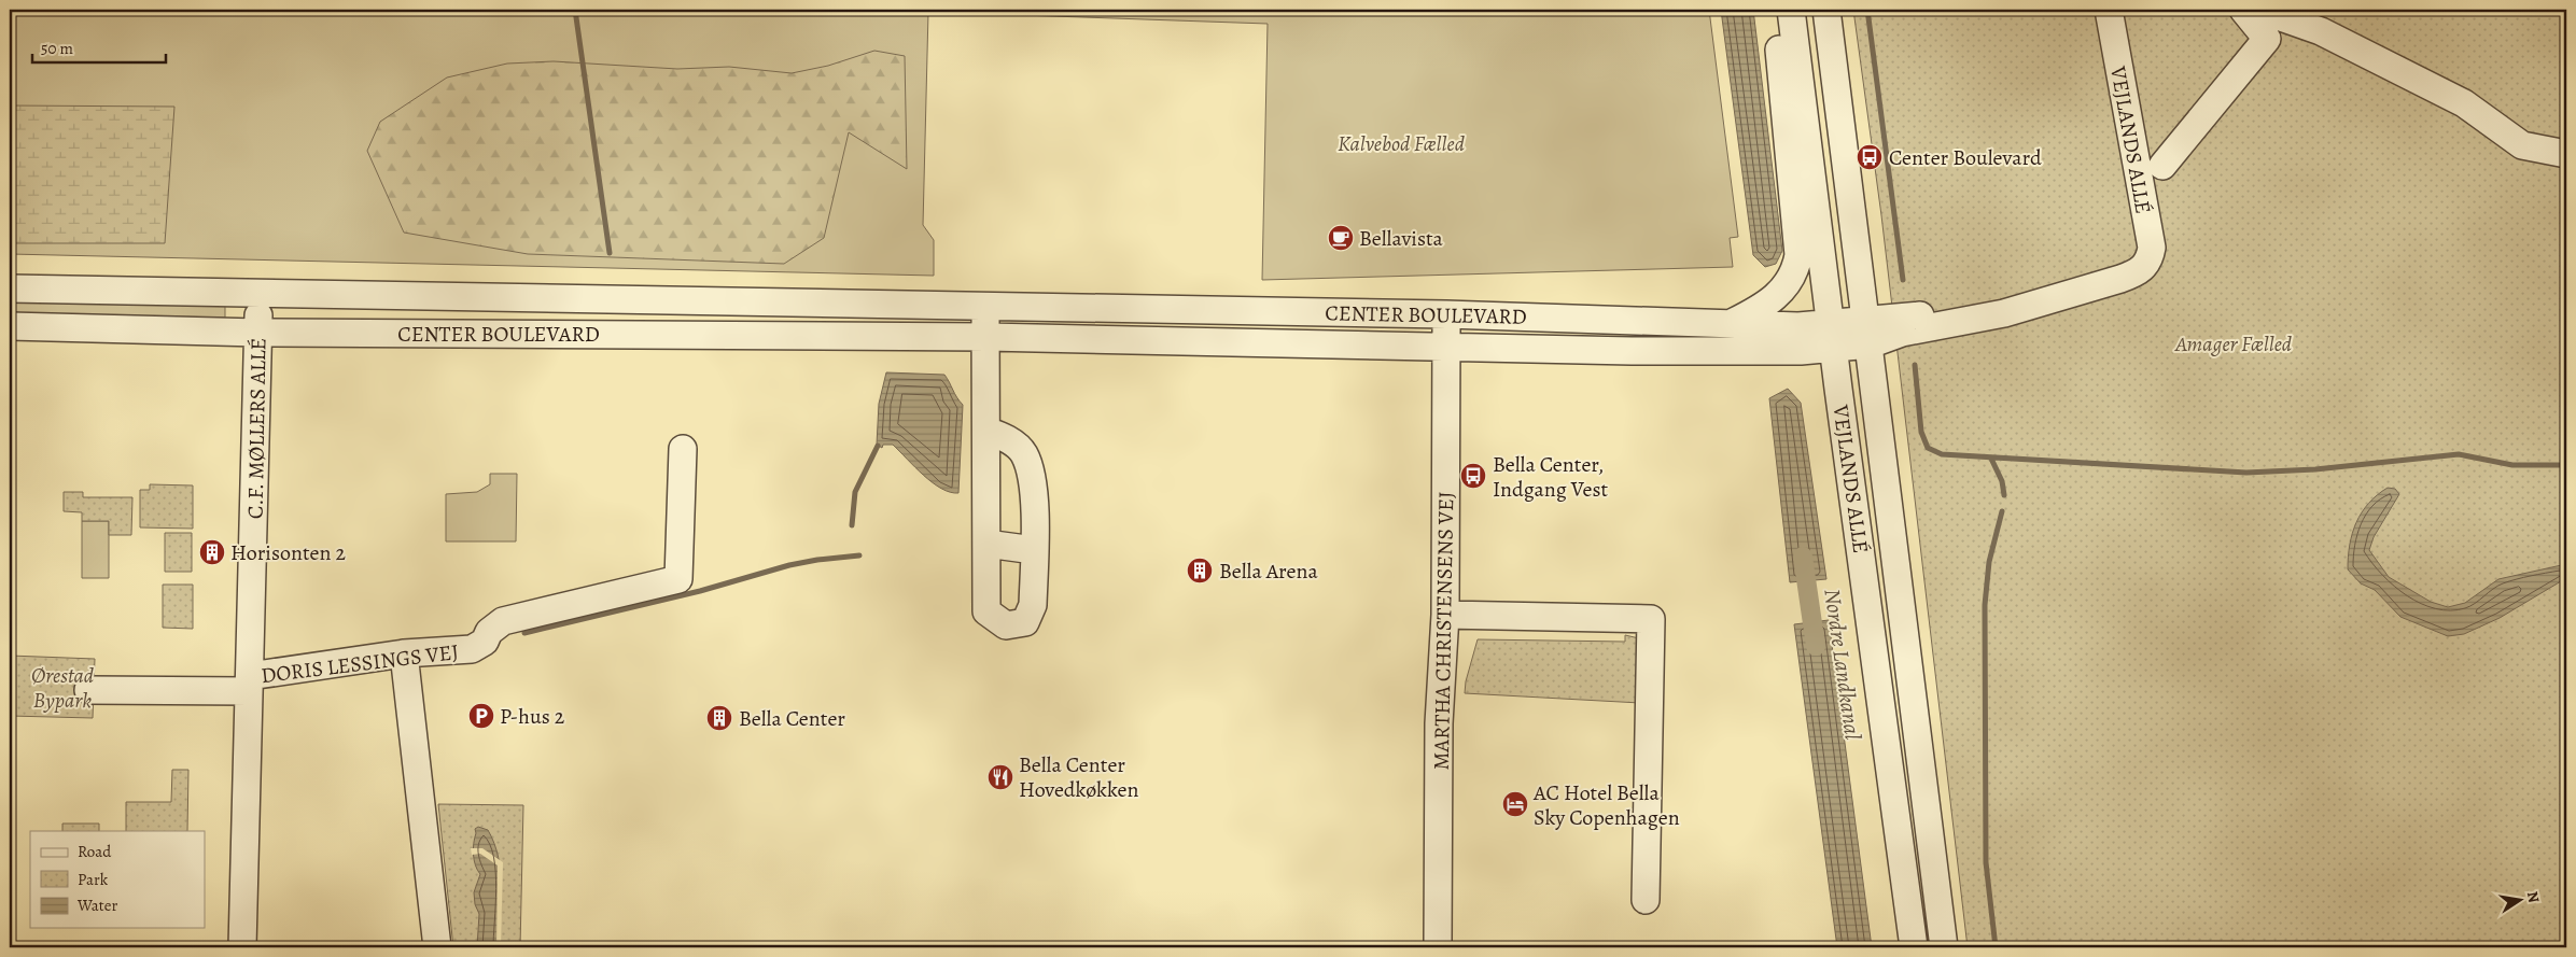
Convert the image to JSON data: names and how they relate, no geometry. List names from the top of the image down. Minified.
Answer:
{"streets":{"street":["VEJLANDS ALLÉ","CENTER BOULEVARD","C.F. MØLLERS ALLÉ","MARTHA CHRISTENSENS VEJ","DORIS LESSINGS VEJ"]},"crossings":[["VEJLANDS ALLÉ","CENTER BOULEVARD"],["CENTER BOULEVARD","C.F. MØLLERS ALLÉ"],["CENTER BOULEVARD","MARTHA CHRISTENSENS VEJ"],["C.F. MØLLERS ALLÉ","DORIS LESSINGS VEJ"]],"water":["Nordre Landkanal"],"parks":["Kalvebod Fælled","Amager Fælled","Ørestad Bypark"],"places":{"bus stop":["Center Boulevard","Bella Center, Indgang Vest"],"cafe":["Bellavista"],"building":["Horisonten 2","Bella Arena","Bella Center"],"parking":["P-hus 2"],"restaurant":["Bella Center Hovedkøkken"],"hotel":["AC Hotel Bella Sky Copenhagen"]},"legend":["Road","Park","Water"],"scale_bar":"50 m","north":"right"}
